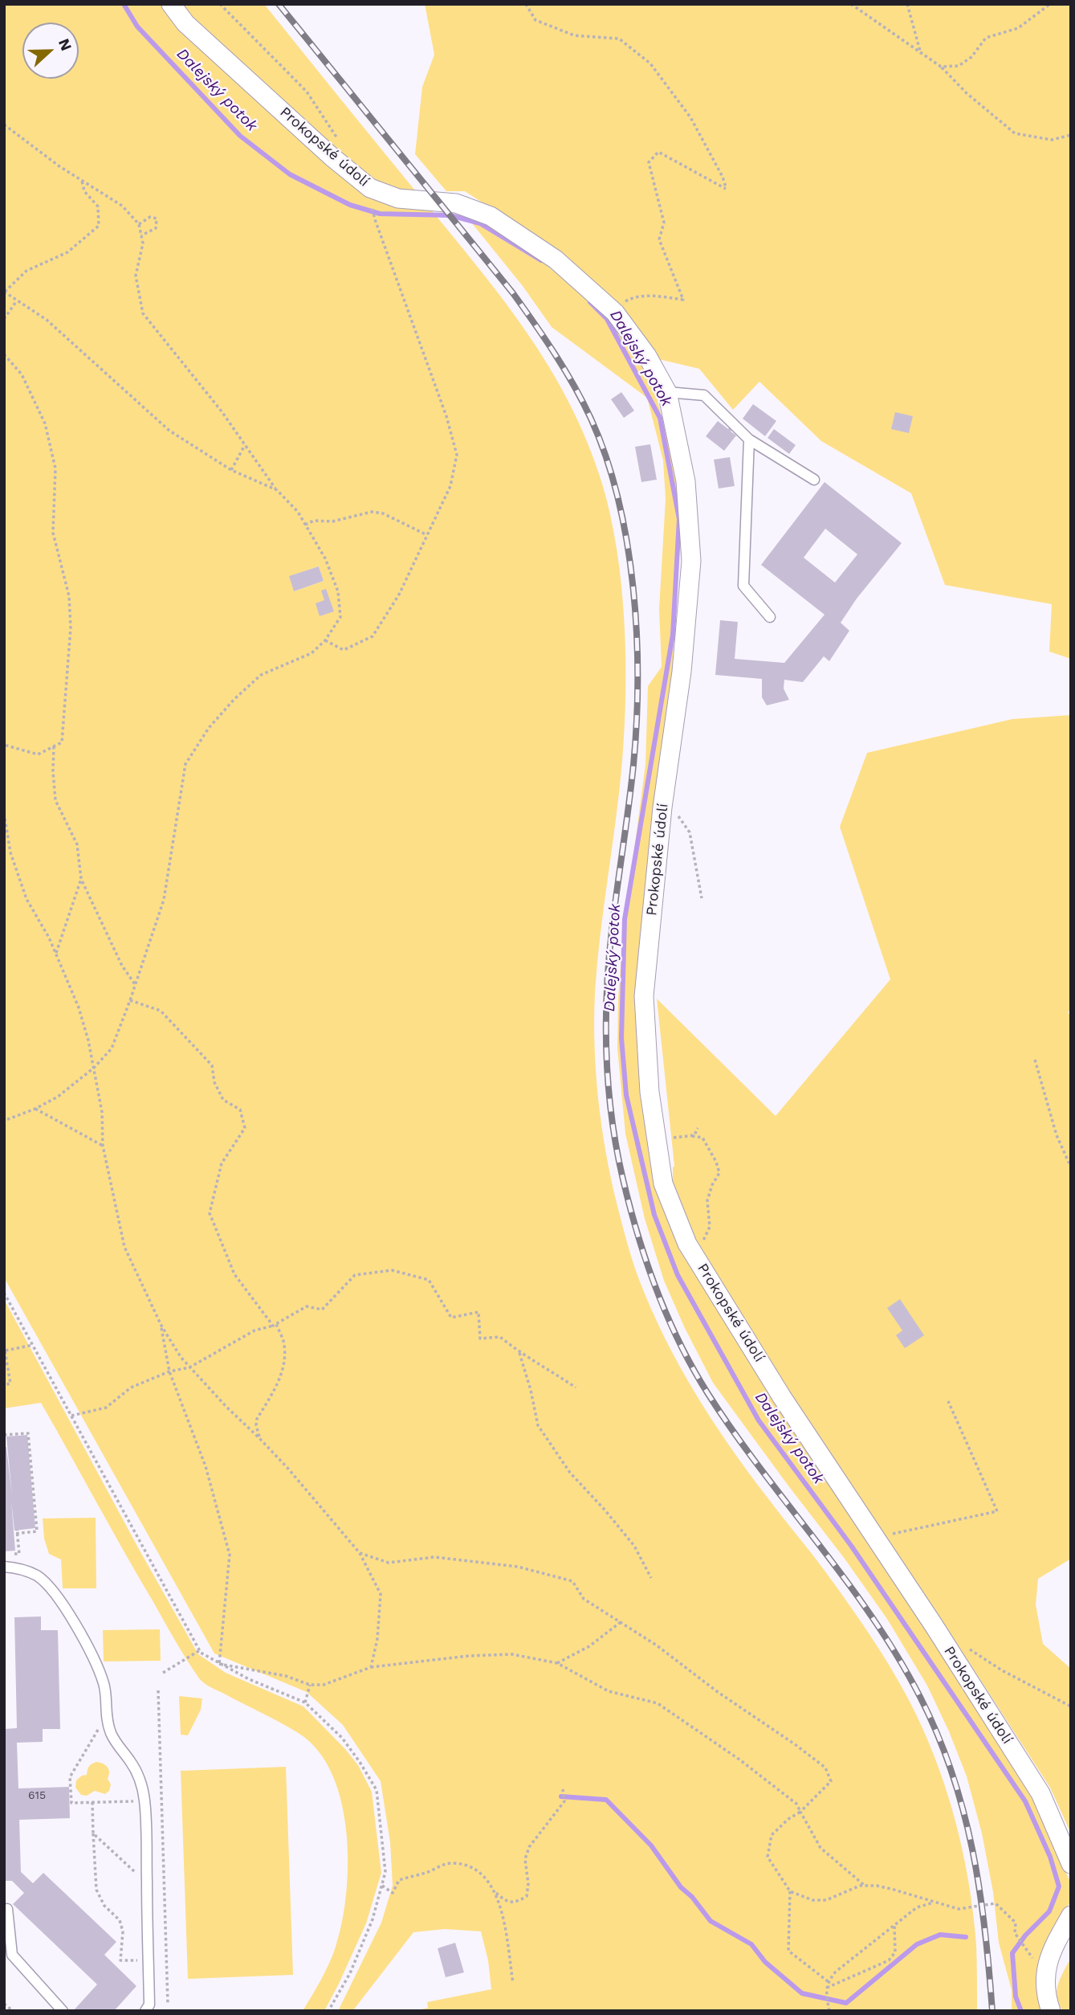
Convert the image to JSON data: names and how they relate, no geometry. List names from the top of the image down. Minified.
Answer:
{"streets":{"street":["Prokopské údolí"]},"water":["Dalejský potok"],"house_numbers":["615"],"north":"right"}
